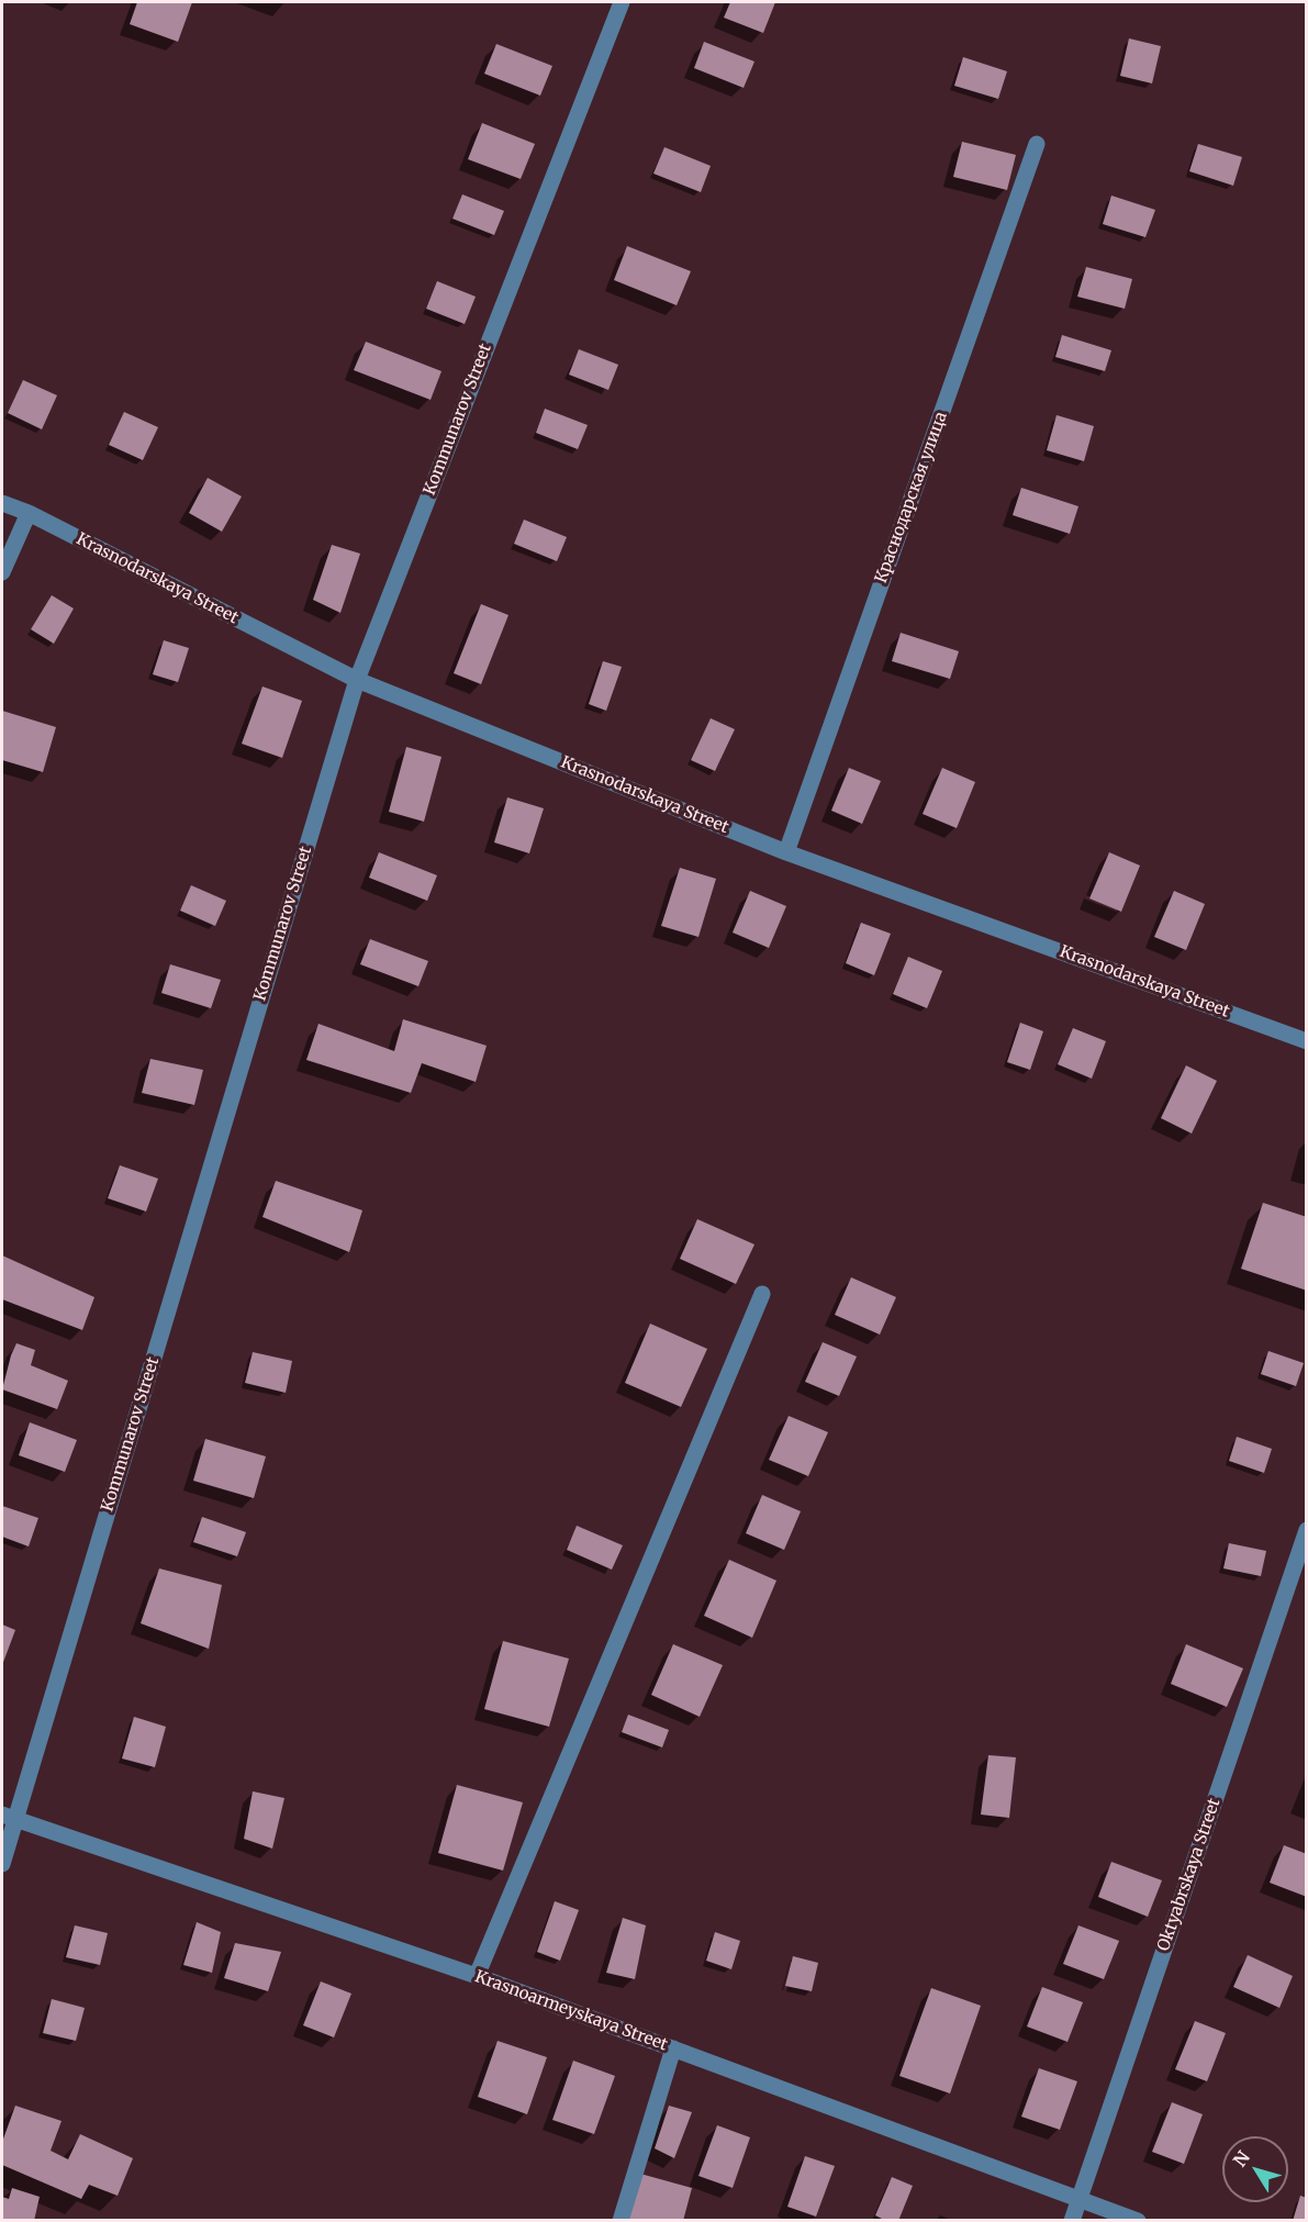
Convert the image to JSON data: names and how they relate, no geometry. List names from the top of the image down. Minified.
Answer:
{"streets":{"street":["Kommunarov Street","Краснодарская улица","Krasnodarskaya Street","Oktyabrskaya Street","Krasnoarmeyskaya Street"]},"crossings":[["Kommunarov Street","Krasnodarskaya Street"],["Kommunarov Street","Krasnoarmeyskaya Street"],["Краснодарская улица","Krasnodarskaya Street"],["Oktyabrskaya Street","Krasnoarmeyskaya Street"]],"north":"top left"}
